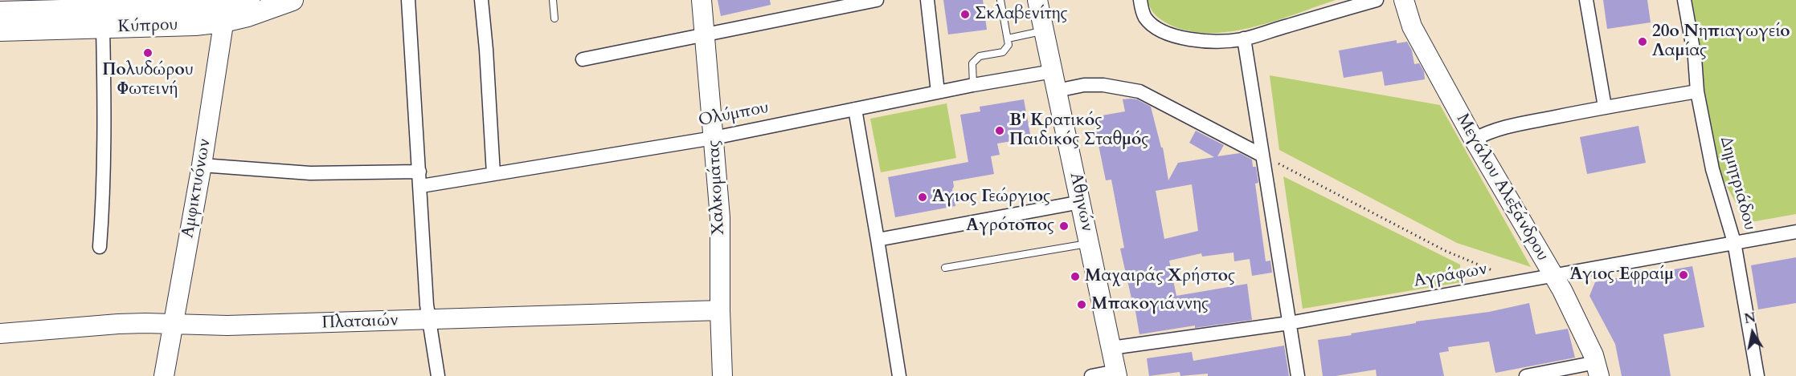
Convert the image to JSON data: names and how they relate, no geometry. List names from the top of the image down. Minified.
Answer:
{"streets":{"main road":["Κύπρου"],"street":["Ολύμπου","Δημητριάδου","Χαλκομάτας","Μεγάλου Αλεξάνδρου","Αμφικτυόνων","Αθηνών","Αγράφων","Πλαταιών"]},"crossings":[["Κύπρου","Αμφικτυόνων"],["Ολύμπου","Χαλκομάτας"],["Ολύμπου","Αθηνών"],["Δημητριάδου","Αγράφων"],["Χαλκομάτας","Πλαταιών"],["Μεγάλου Αλεξάνδρου","Αγράφων"],["Αμφικτυόνων","Πλαταιών"],["Αθηνών","Αγράφων"]],"places":["Σκλαβενίτης","20ο Νηπιαγωγείο Λαμίας","Πολυδώρου Φωτεινή","B' Κρατικός Παιδικός Σταθμός","Άγιος Γεώργιος","Αγρότοπος","Άγιος Εφραίμ","Μαχαιράς Χρήστος","Μπακογιάννης"],"north":"top"}
